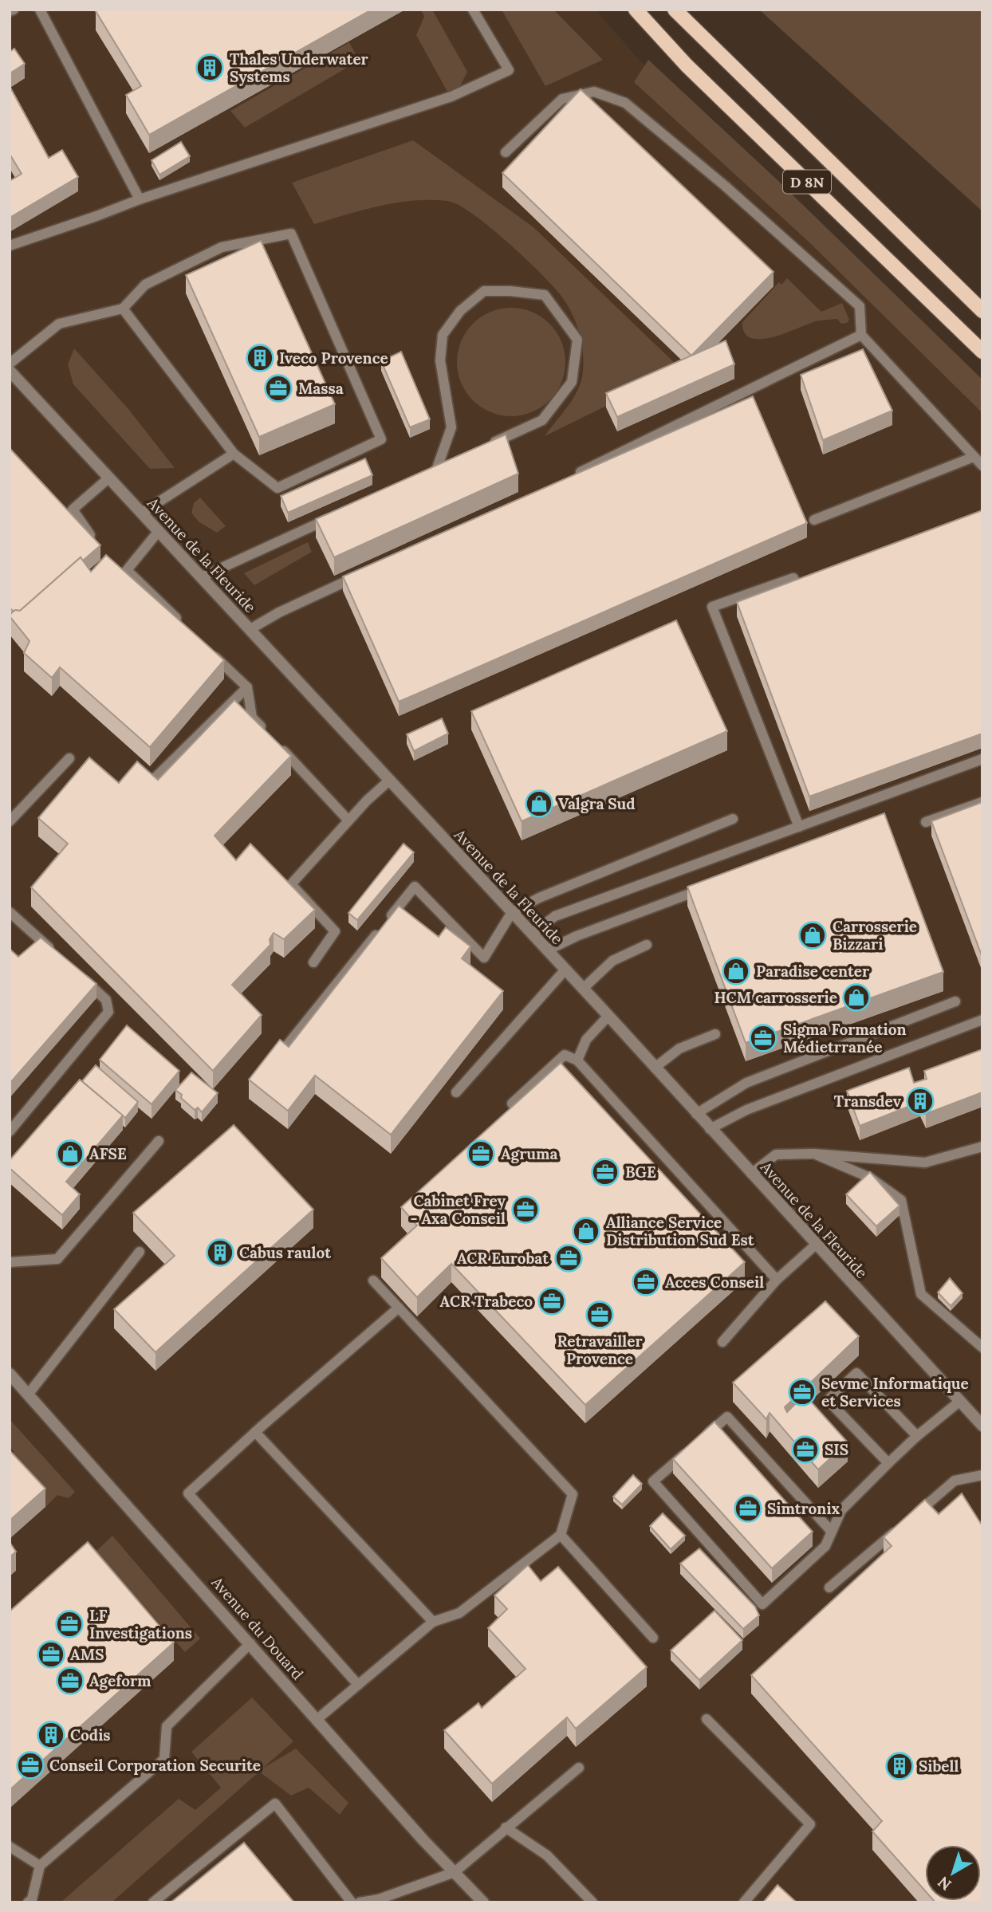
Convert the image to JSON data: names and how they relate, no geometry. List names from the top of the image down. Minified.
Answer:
{"streets":{"main road":["D 8N"],"street":["Avenue de la Fleuride","Avenue du Douard"]},"places":{"building":["Thales Underwater Systems","Iveco Provence","Transdev","Cabus raulot","Codis","Sibell"],"office":["Massa","Sigma Formation Médietrranée","Agruma","BGE","Cabinet Frey - Axa Conseil","ACR Eurobat","Acces Conseil","ACR Trabeco","Retravailler Provence","Sevme Informatique et Services","SIS","Simtronix","LF Investigations","AMS","Ageform","Conseil Corporation Securite"],"shop":["Valgra Sud","Carrosserie Bizzari","Paradise center","HCM carrosserie","AFSE","Alliance Service Distribution Sud Est"]},"north":"bottom left"}
